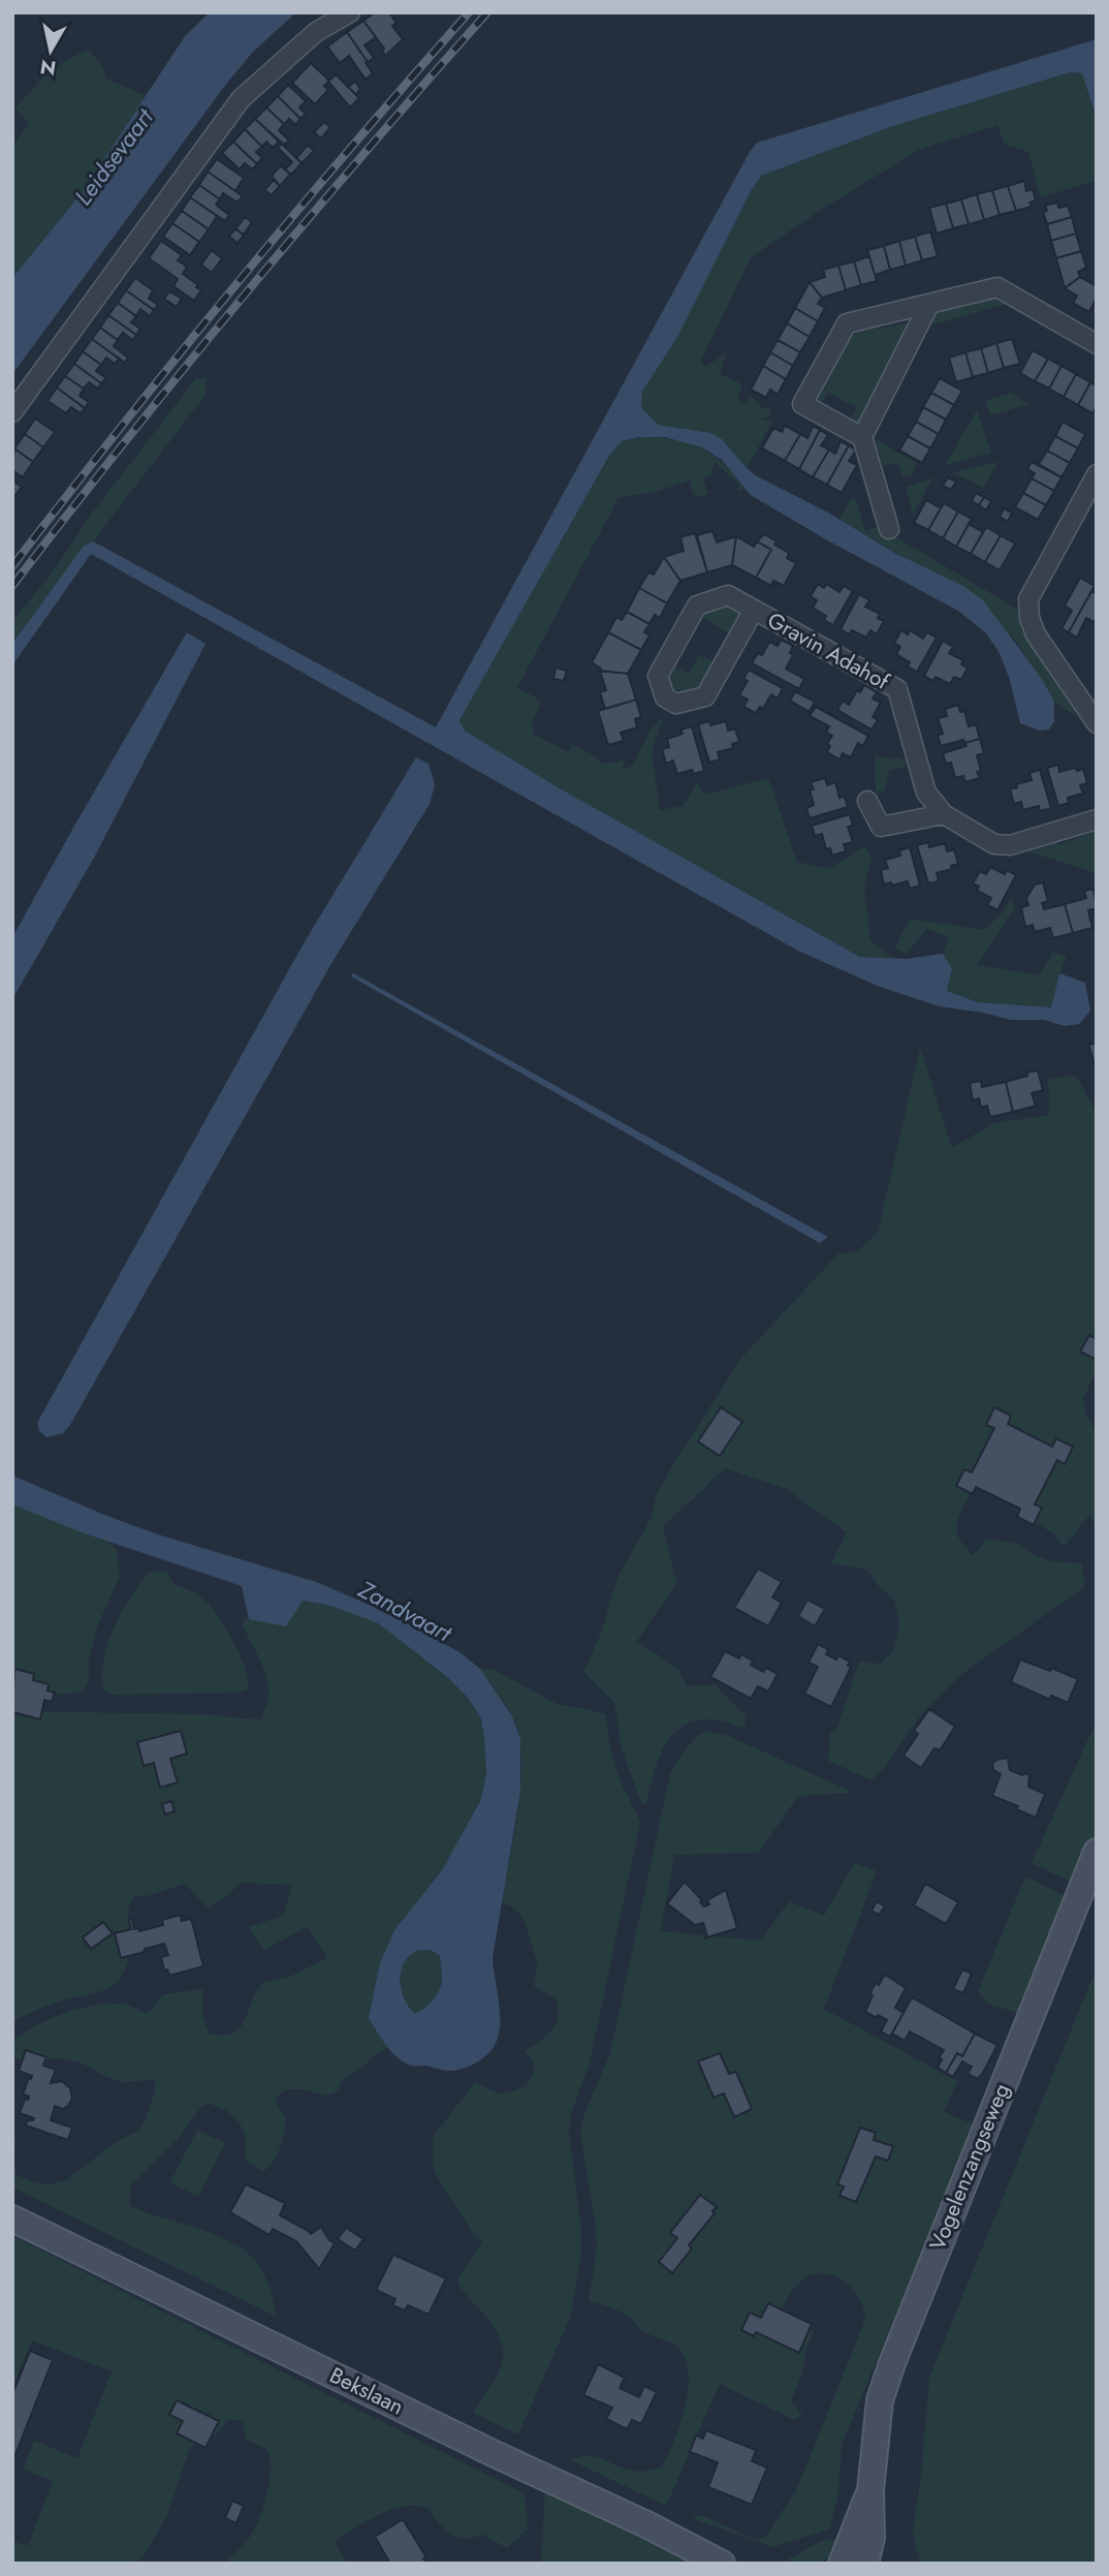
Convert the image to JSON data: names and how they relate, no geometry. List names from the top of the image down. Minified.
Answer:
{"streets":{"main road":["Vogelenzangseweg","Bekslaan"],"street":["Gravin Adahof"]},"water":["Leidsevaart","Zandvaart"],"north":"bottom"}
